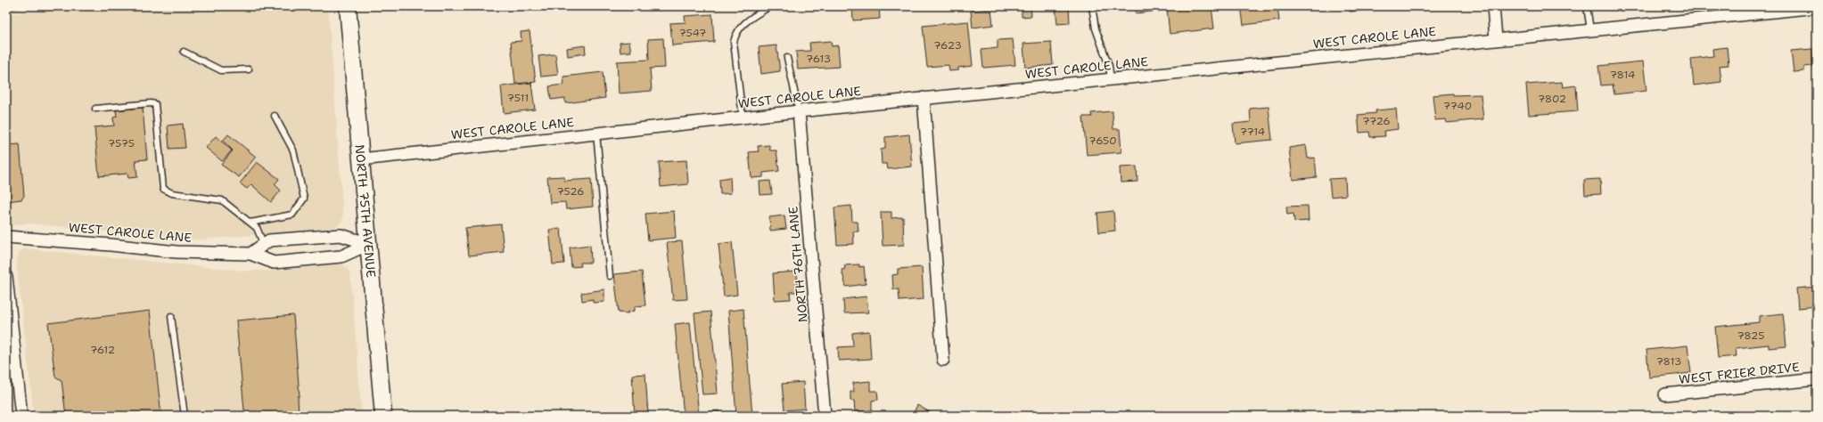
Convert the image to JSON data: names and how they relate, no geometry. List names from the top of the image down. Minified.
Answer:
{"streets":{"main road":["NORTH 75TH AVENUE"],"street":["WEST CAROLE LANE","NORTH 76TH LANE","WEST FRIER DRIVE"]},"crossings":[["WEST CAROLE LANE","NORTH 75TH AVENUE"],["WEST CAROLE LANE","NORTH 76TH LANE"]],"house_numbers":["7547","7623","7613","7814","7511","7802","7740","7726","7714","7650","7575","7526","7825","7612","7813"]}
